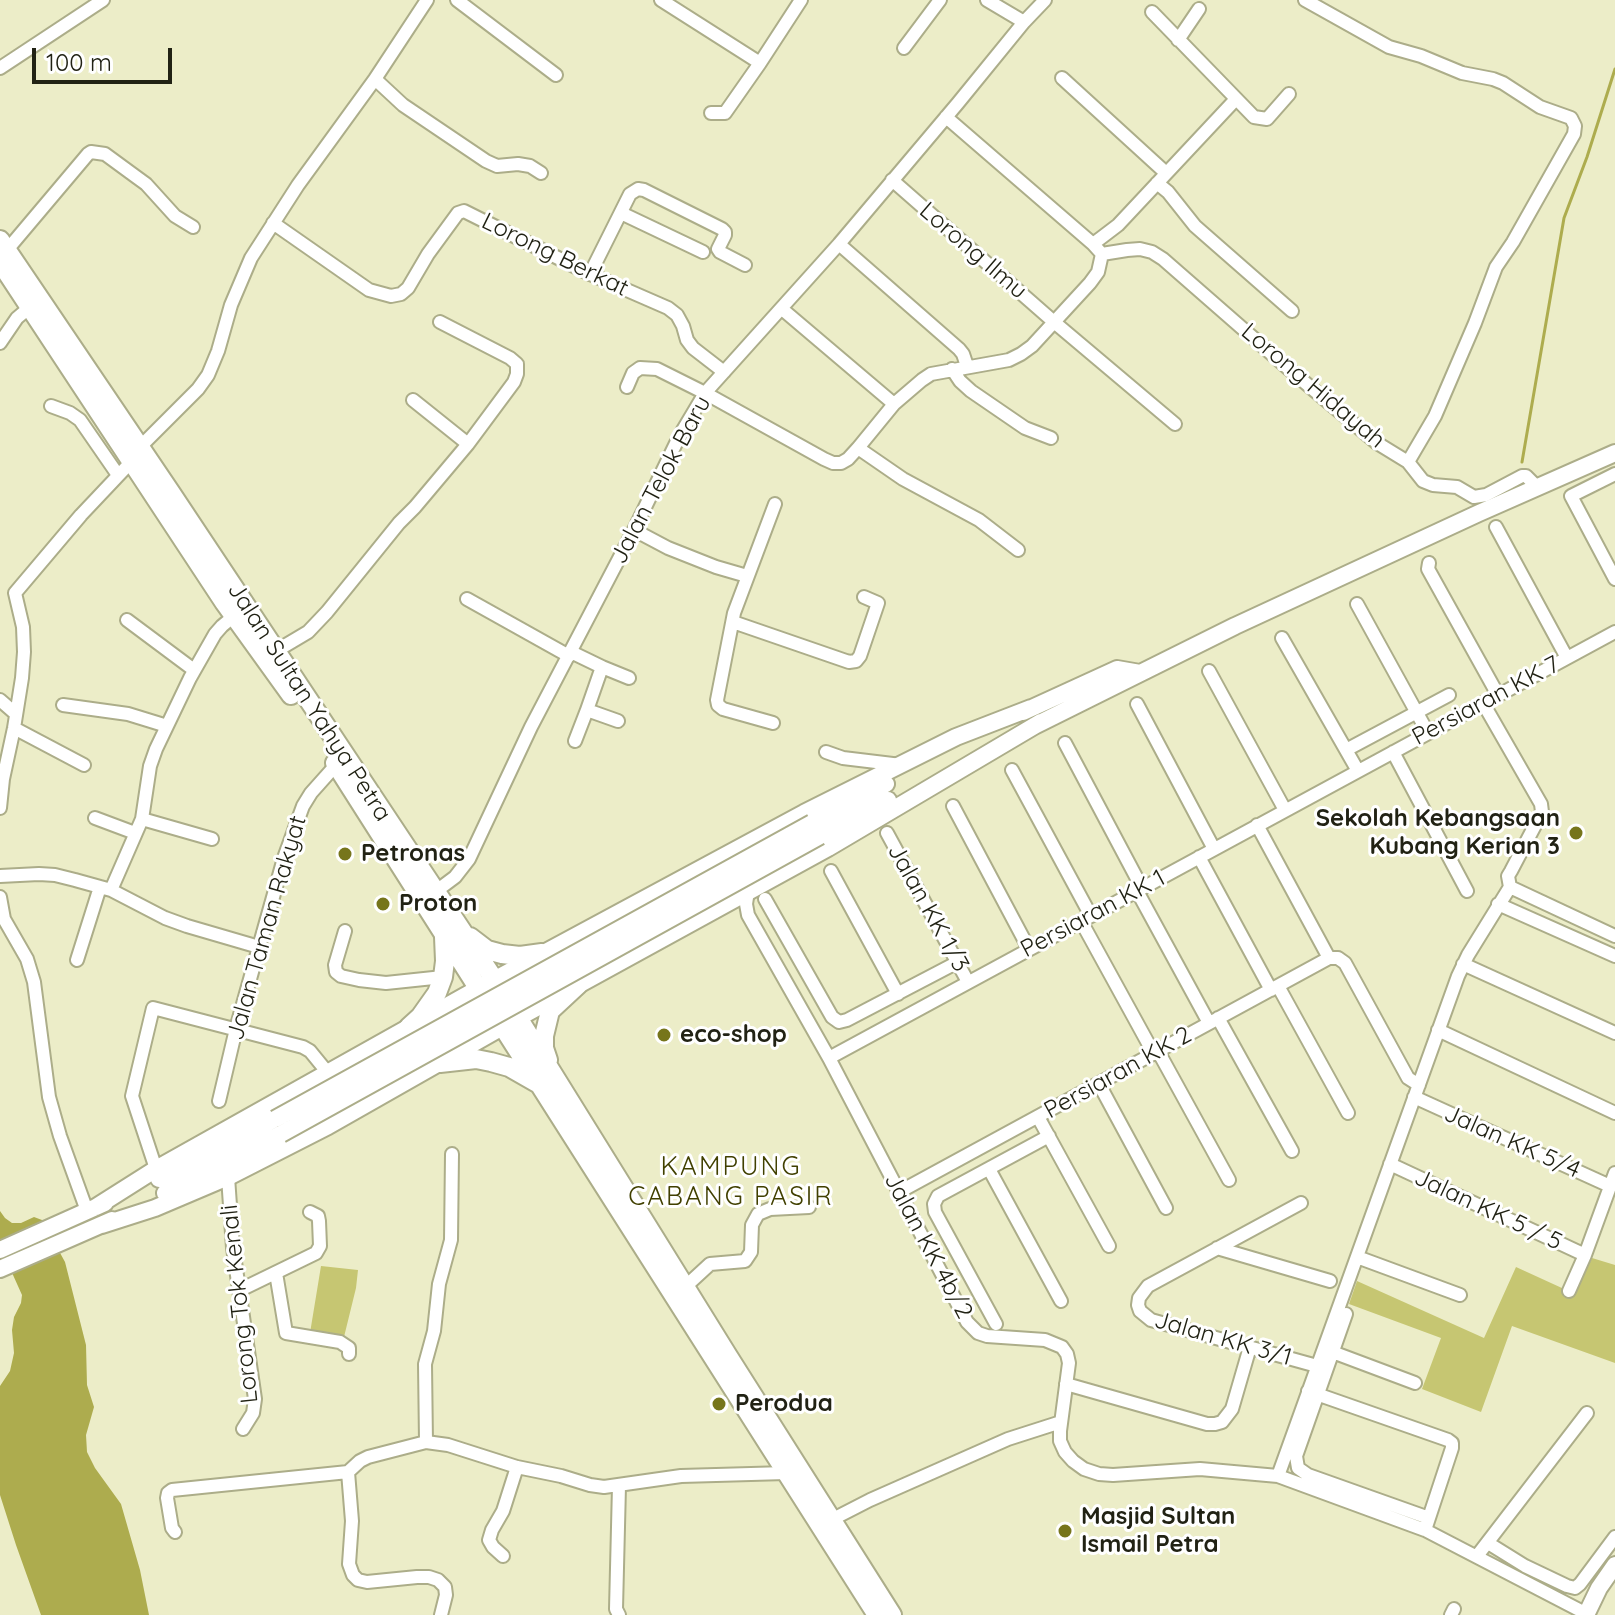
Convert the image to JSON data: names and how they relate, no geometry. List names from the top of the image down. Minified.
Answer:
{"streets":{"highway":["Jalan Sultan Yahya Petra"],"street":["Lorong Ilmu","Lorong Berkat","Lorong Hidayah","Jalan Telok Baru","Persiaran KK 7","Jalan KK 1/3","Persiaran KK 1","Jalan Taman Rakyat","Persiaran KK 2","Jalan KK 5/4","Jalan KK 5 / 5","Jalan KK 4b/2","Lorong Tok Kenali","Jalan KK 3/1"]},"crossings":[["Lorong Ilmu","Jalan Telok Baru"],["Lorong Berkat","Jalan Telok Baru"],["Jalan Telok Baru","Jalan Sultan Yahya Petra"],["Persiaran KK 7","Persiaran KK 1"],["Jalan Sultan Yahya Petra","Jalan Taman Rakyat"],["Jalan KK 1/3","Persiaran KK 1"],["Persiaran KK 1","Jalan KK 4b/2"],["Persiaran KK 2","Jalan KK 4b/2"]],"districts":["KAMPUNG CABANG PASIR"],"places":["Sekolah Kebangsaan Kubang Kerian 3","Petronas","Proton","eco-shop","Perodua","Masjid Sultan Ismail Petra"],"scale_bar":"100 m"}
